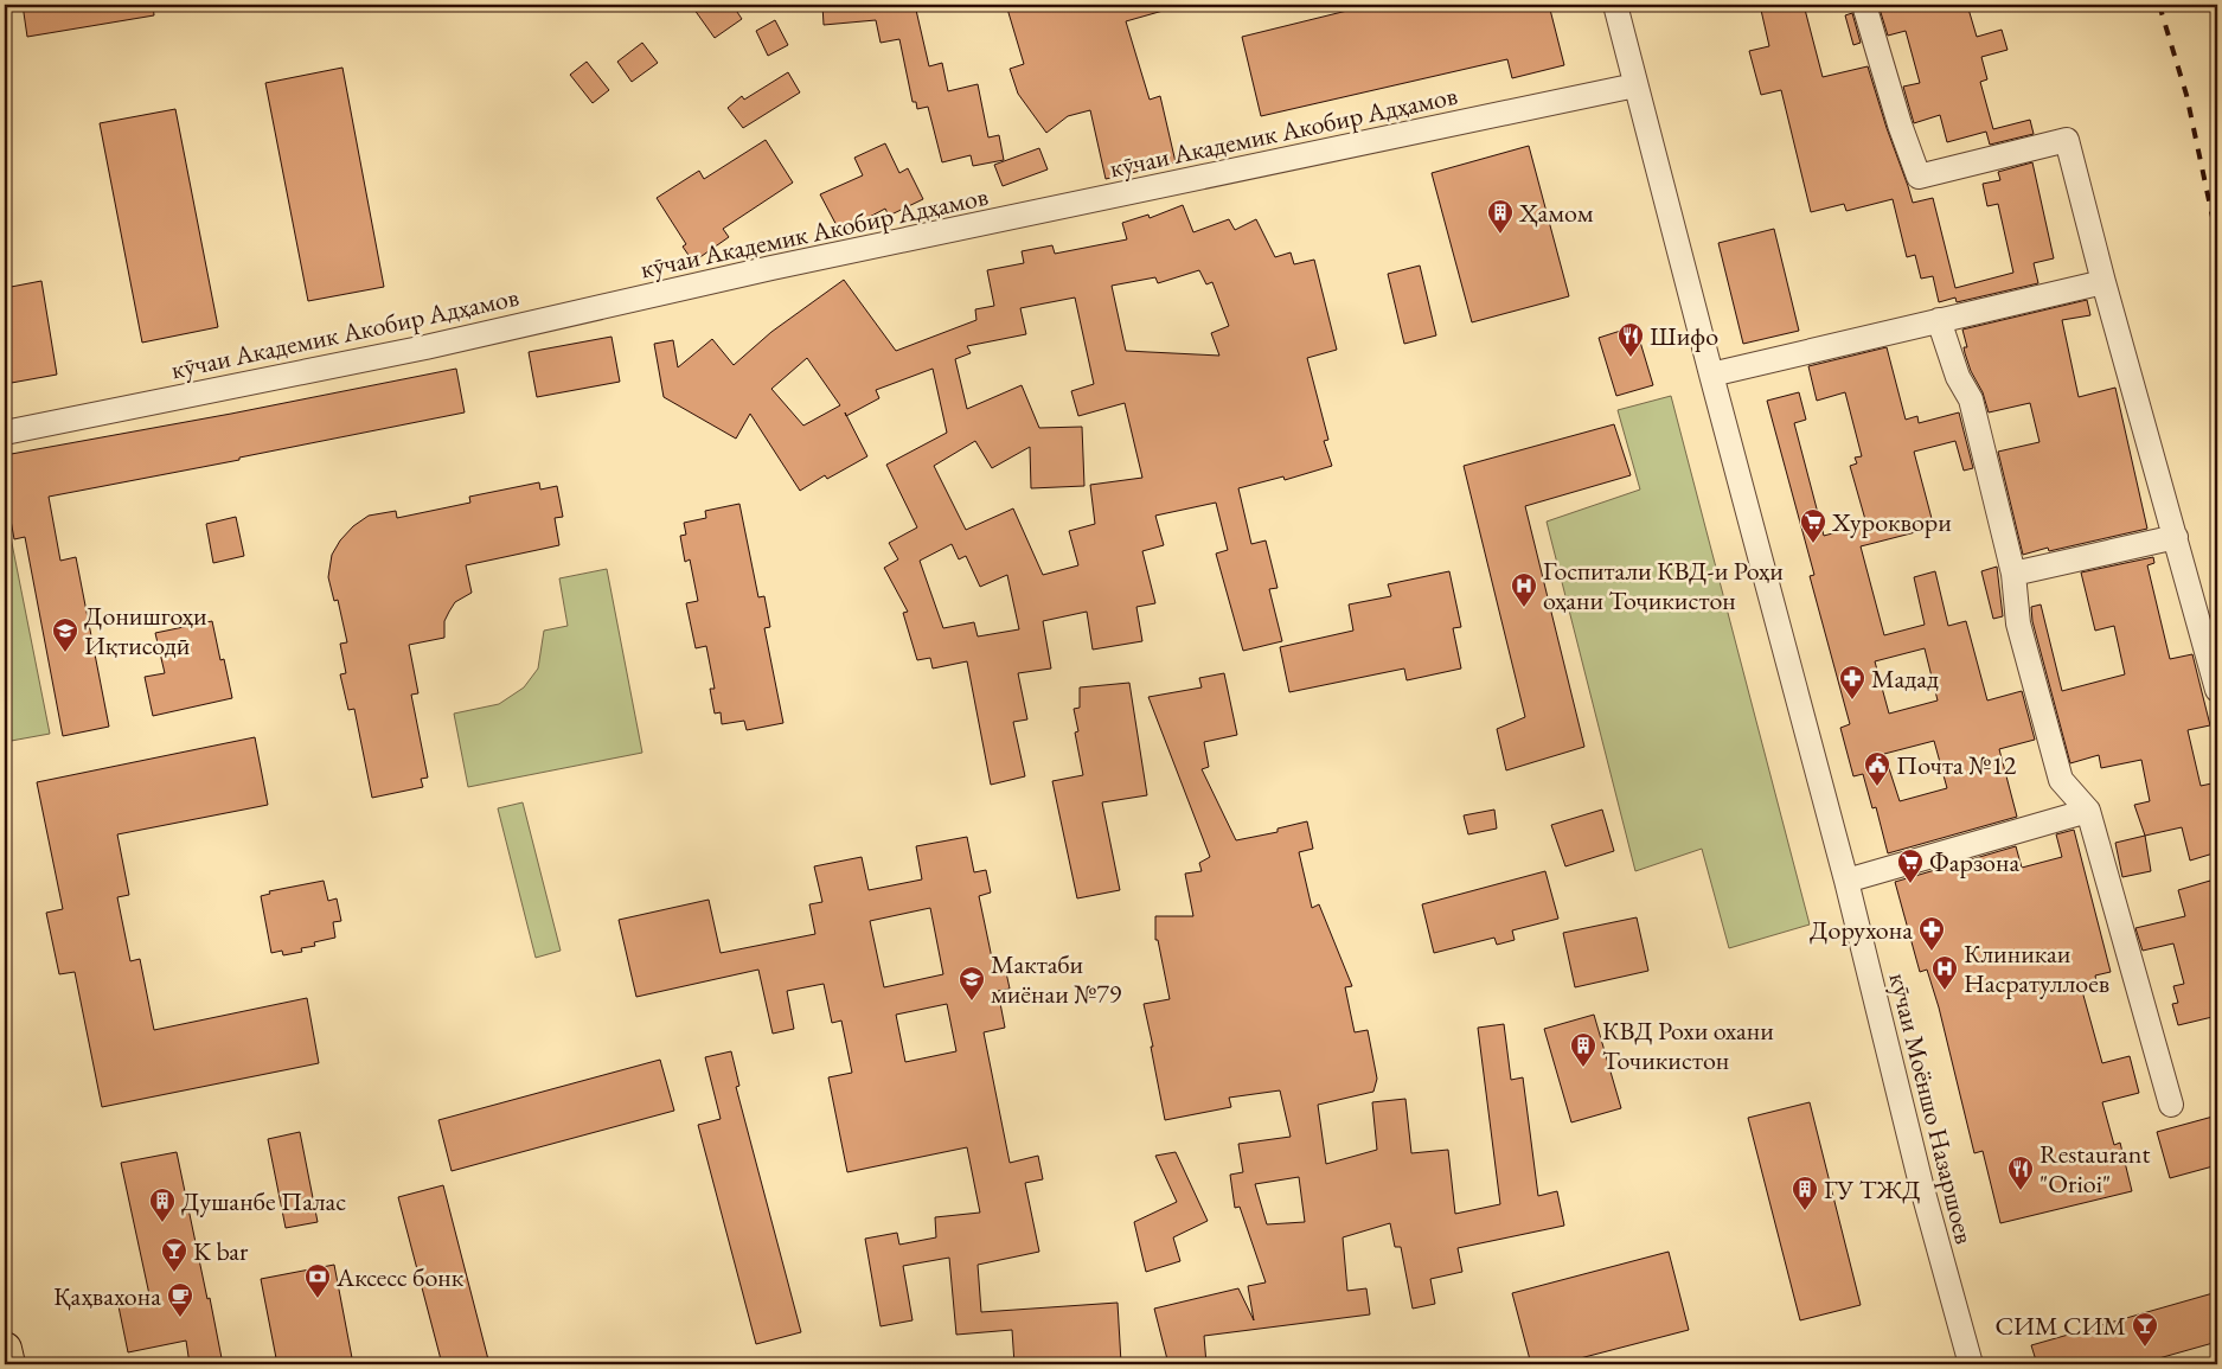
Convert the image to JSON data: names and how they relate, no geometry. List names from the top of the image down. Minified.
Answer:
{"streets":{"street":["кӯчаи Академик Акобир Адҳамов","кӯчаи Моёншо Назаршоев"]},"crossings":[["кӯчаи Академик Акобир Адҳамов","кӯчаи Моёншо Назаршоев"]],"places":{"building":["Ҳамом","КВД Рохи охани Точикистон","ГУ ТЖД","Душанбе Палас"],"restaurant":["Шифо","Restaurant \"Orioi\""],"supermarket":["Хуроквори","Фарзона"],"hospital":["Госпитали КВД-и Роҳи оҳани Тоҷикистон","Клиникаи Насратуллоев"],"school or university":["Донишгоҳи Иқтисодӣ","Мактаби миёнаи №79"],"pharmacy":["Мадад","Дорухона"],"public building":["Почта №12"],"bar":["K bar","СИМ СИМ"],"bank":["Аксесс бонк"],"cafe":["Қаҳвахона"]}}
